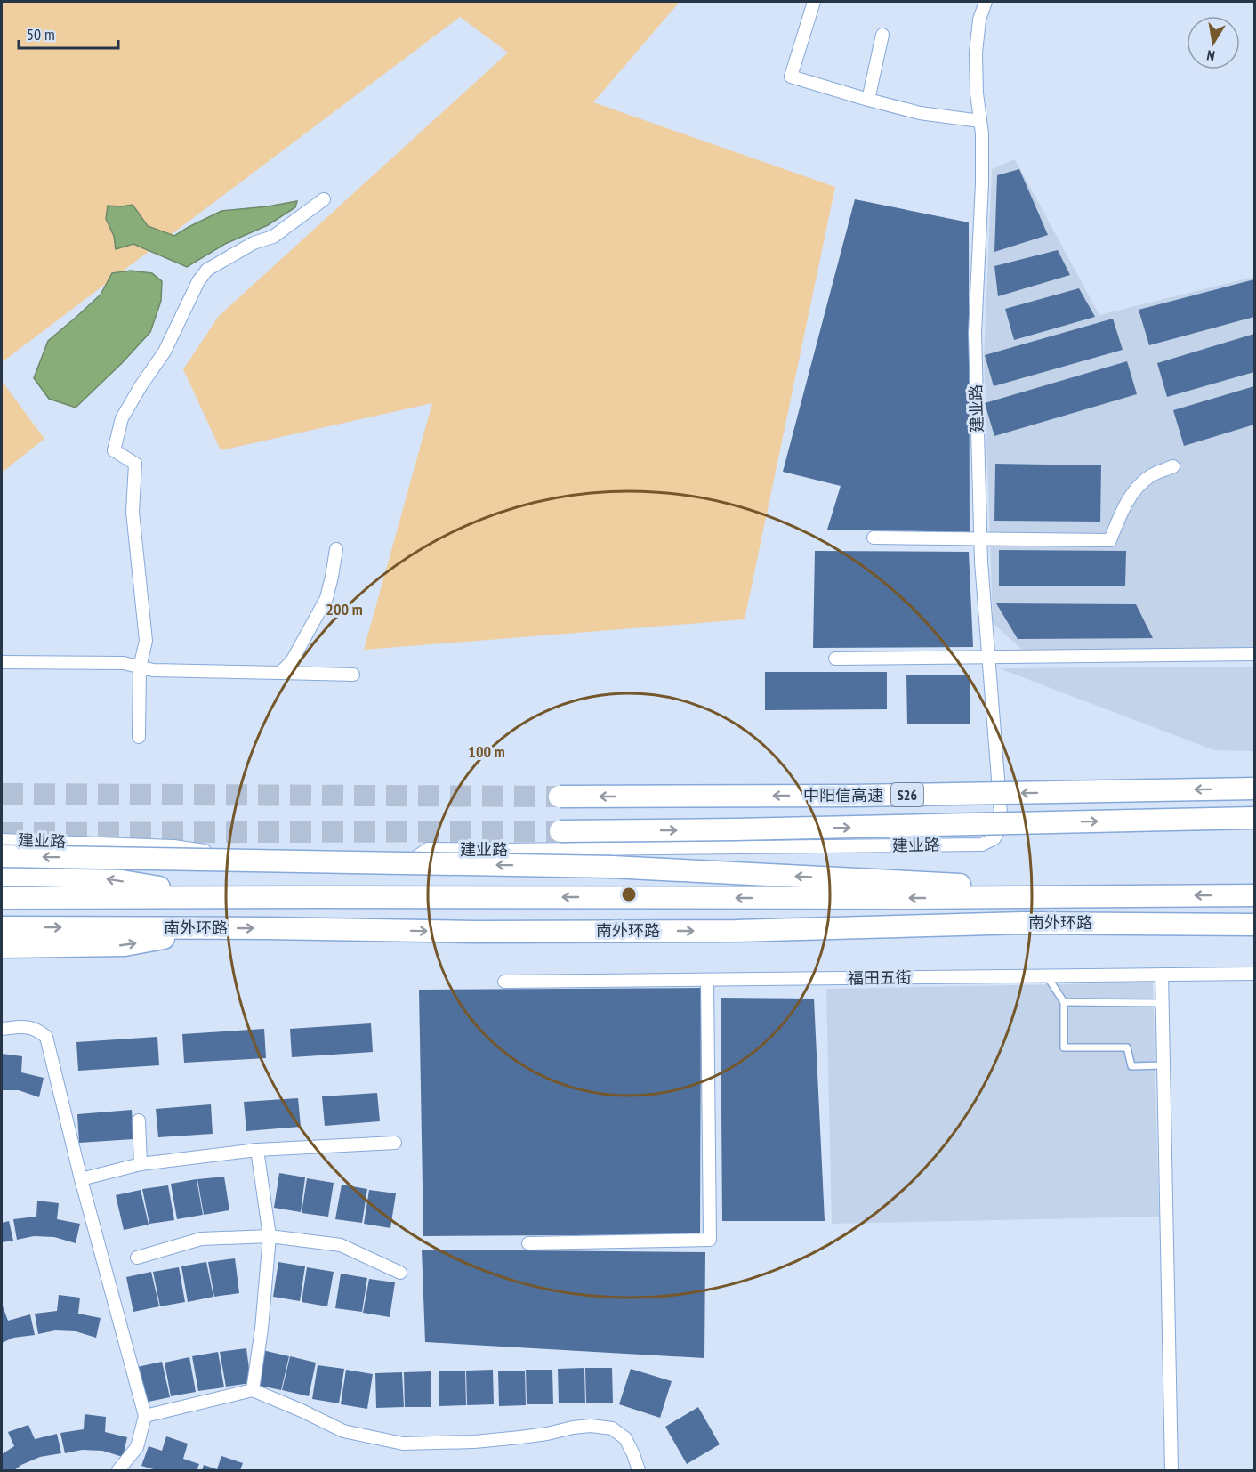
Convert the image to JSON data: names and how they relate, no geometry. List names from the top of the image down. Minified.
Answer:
{"streets":{"highway":["S26","中阳信高速","南外环路"],"street":["建业路","福田五街"]},"scale_bar":"50 m","north":"bottom","rings":["200 m","100 m"]}
